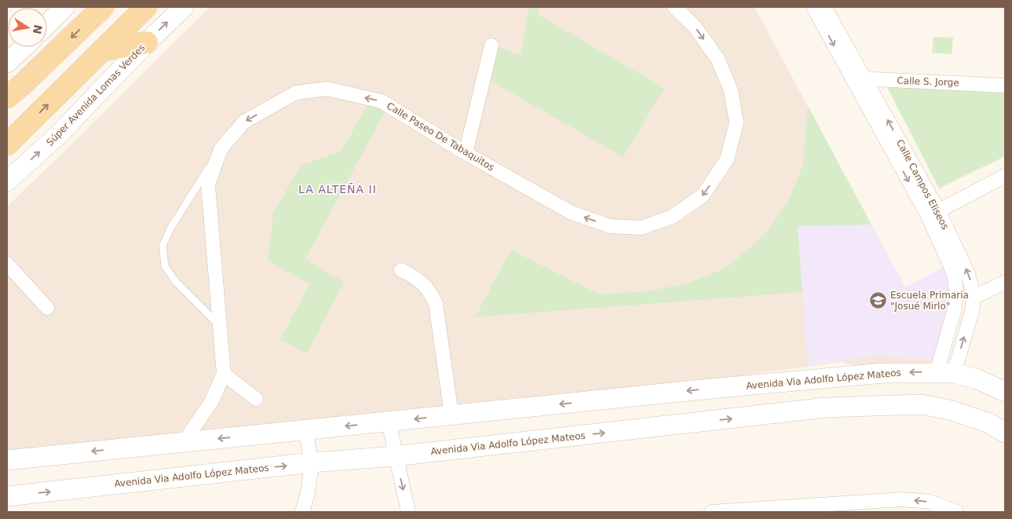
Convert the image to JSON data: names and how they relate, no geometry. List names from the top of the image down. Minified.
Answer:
{"streets":{"main road":["Súper Avenida Lomas Verdes","Avenida Via Adolfo López Mateos"],"street":["Calle S. Jorge","Calle Paseo De Tabaquitos","Calle Campos Eliseos"]},"crossings":[["Calle S. Jorge","Calle Campos Eliseos"],["Calle Paseo De Tabaquitos","Avenida Via Adolfo López Mateos"],["Calle Campos Eliseos","Avenida Via Adolfo López Mateos"]],"districts":["LA ALTEÑA II"],"places":{"school or university":["Escuela Primaria \"Josué Mirlo\""]},"north":"right"}
